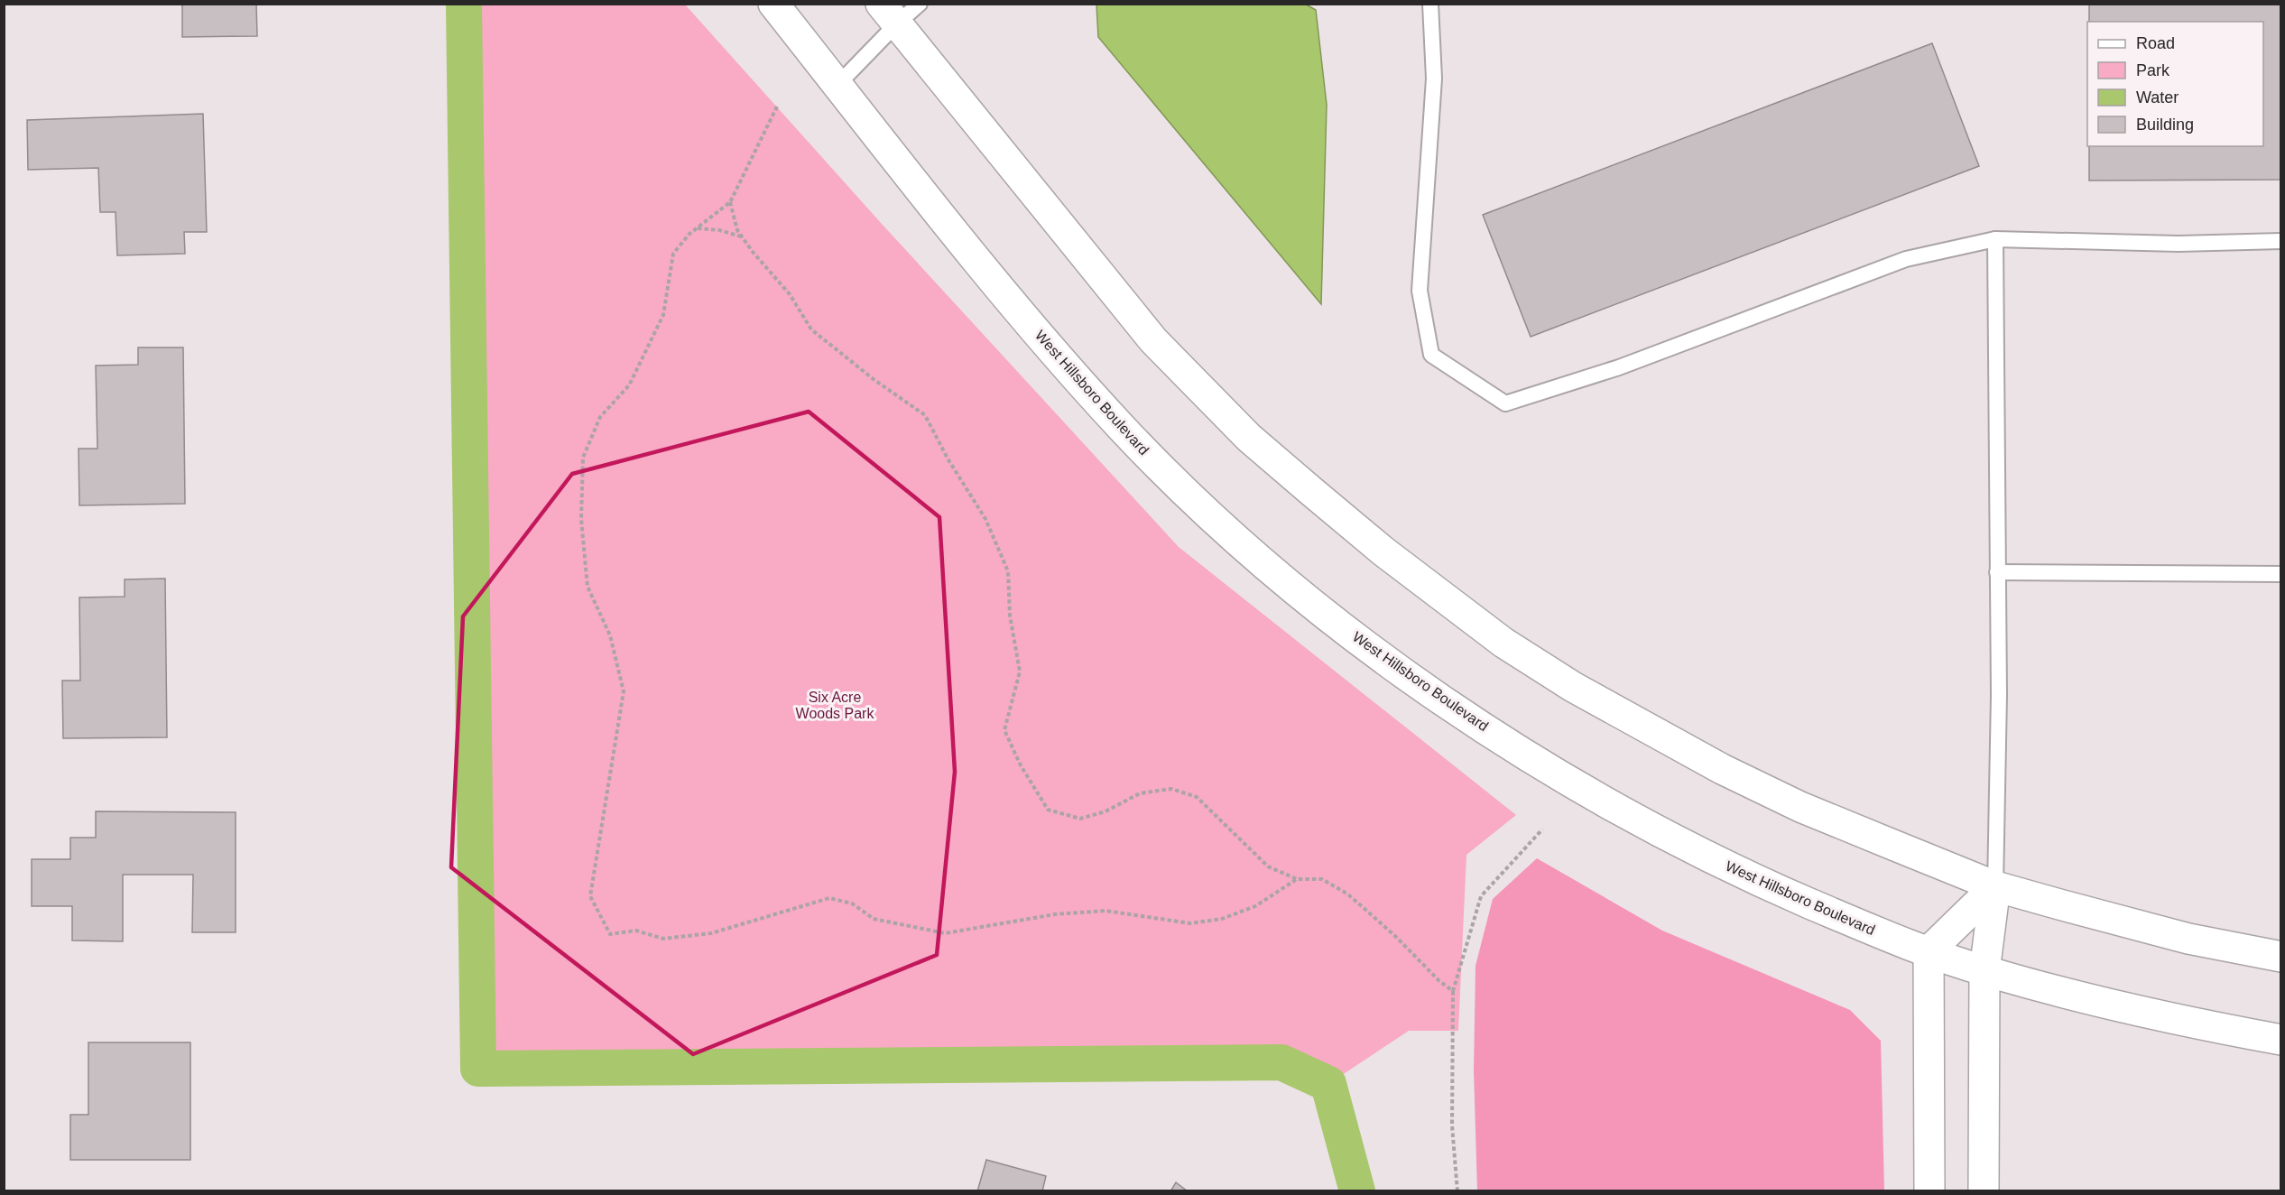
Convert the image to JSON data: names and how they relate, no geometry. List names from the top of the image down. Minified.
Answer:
{"streets":{"street":["West Hillsboro Boulevard"]},"parks":["Six Acre Woods Park"],"legend":["Road","Park","Water","Building"]}
